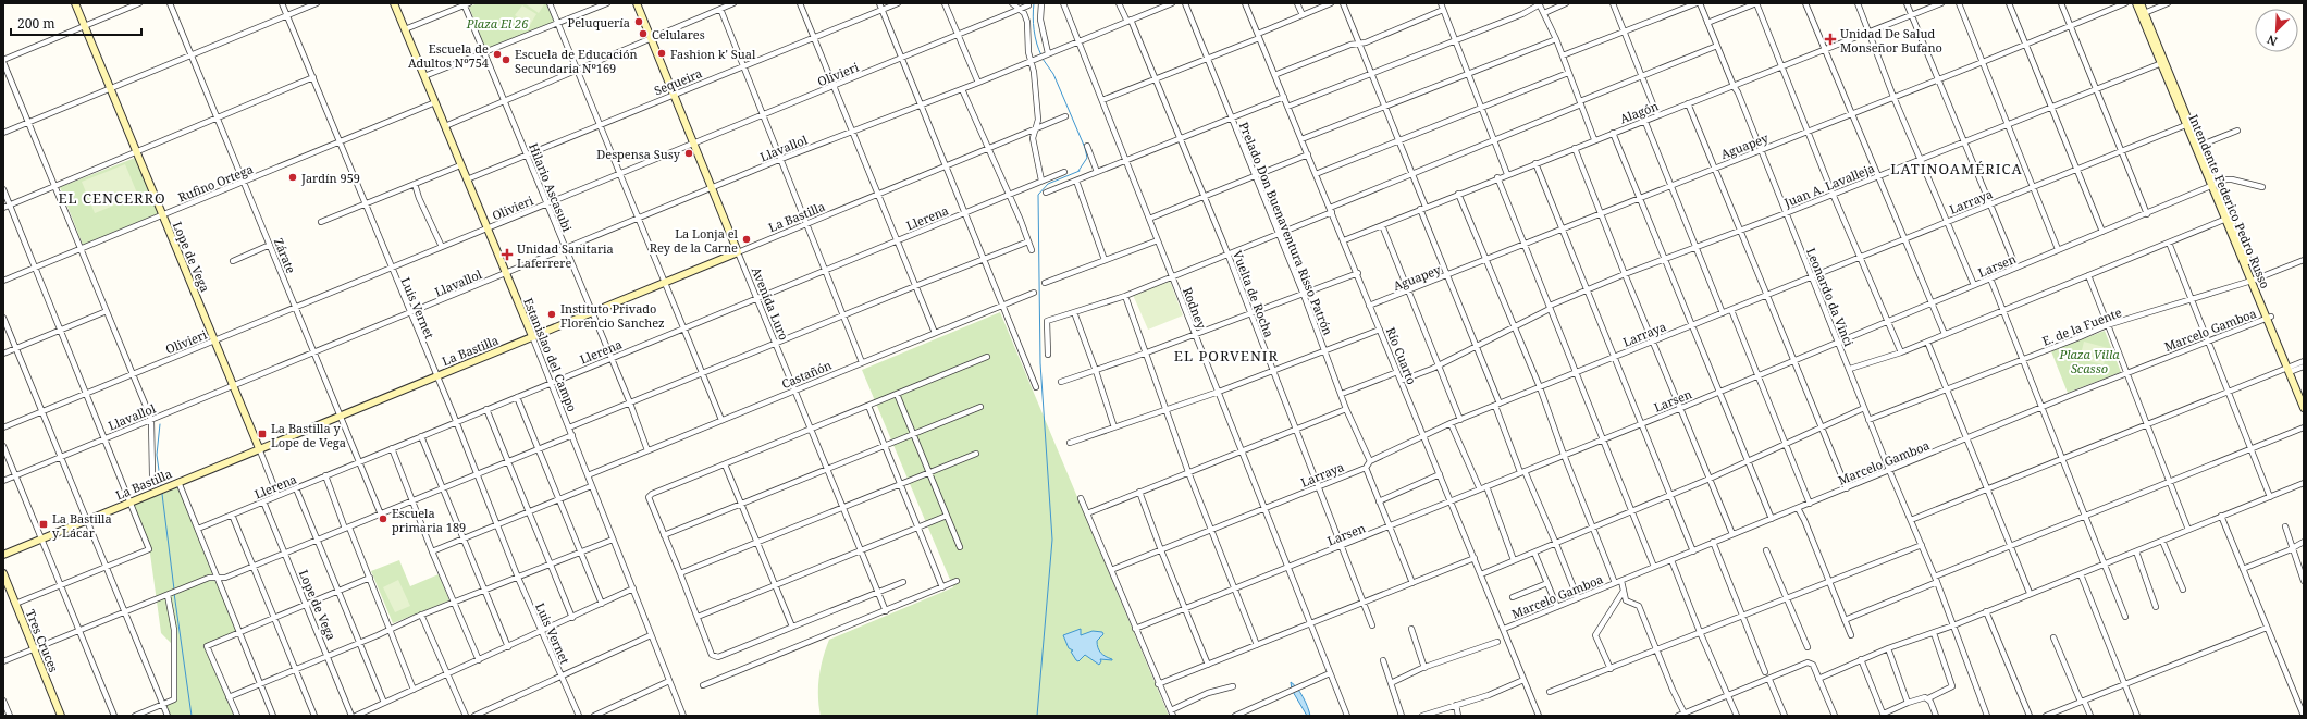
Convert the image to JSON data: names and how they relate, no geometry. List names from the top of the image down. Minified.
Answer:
{"streets":{"street":["Olivieri","Sequeira","Alagón","Aguapey","Llavallol","Rufino Ortega","Juan A. Lavalleja","Hilario Ascasubi","Larraya","Intendente Federico Pedro Russo","La Bastilla","Llerena","Prelado Don Buenaventura Risso Patrón","Zárate","Lope de Vega","Larsen","Vuelta de Rocha","Leonardo da Vinci","Avenida Luro","Luis Vernet","Rodney","E. de la Fuente","Marcelo Gamboa","Estanislao del Campo","Río Cuarto","Castañón","Tres Cruces"]},"crossings":[["Olivieri","Hilario Ascasubi"],["Olivieri","Zárate"],["Olivieri","Lope de Vega"],["Olivieri","Avenida Luro"],["Olivieri","Luis Vernet"],["Olivieri","Estanislao del Campo"],["Sequeira","Hilario Ascasubi"],["Sequeira","Avenida Luro"],["Sequeira","Estanislao del Campo"],["Alagón","Leonardo da Vinci"],["Alagón","Río Cuarto"],["Aguapey","Leonardo da Vinci"],["Aguapey","Río Cuarto"],["Llavallol","Hilario Ascasubi"],["Llavallol","Zárate"],["Llavallol","Lope de Vega"],["Llavallol","Avenida Luro"],["Llavallol","Luis Vernet"],["Llavallol","Estanislao del Campo"],["Rufino Ortega","Zárate"],["Rufino Ortega","Lope de Vega"],["Rufino Ortega","Luis Vernet"],["Rufino Ortega","Estanislao del Campo"],["Juan A. Lavalleja","Intendente Federico Pedro Russo"],["Juan A. Lavalleja","Leonardo da Vinci"],["Juan A. Lavalleja","Río Cuarto"],["Hilario Ascasubi","La Bastilla"],["Hilario Ascasubi","Llerena"],["Hilario Ascasubi","Castañón"],["Larraya","Intendente Federico Pedro Russo"],["Larraya","Prelado Don Buenaventura Risso Patrón"],["Larraya","Vuelta de Rocha"],["Larraya","Leonardo da Vinci"],["Larraya","Rodney"],["Larraya","Río Cuarto"],["Intendente Federico Pedro Russo","Larsen"],["Intendente Federico Pedro Russo","E. de la Fuente"],["Intendente Federico Pedro Russo","Marcelo Gamboa"],["La Bastilla","Zárate"],["La Bastilla","Lope de Vega"],["La Bastilla","Avenida Luro"],["La Bastilla","Luis Vernet"],["La Bastilla","Estanislao del Campo"],["Llerena","Zárate"],["Llerena","Lope de Vega"],["Llerena","Avenida Luro"],["Llerena","Luis Vernet"],["Llerena","Estanislao del Campo"],["Larsen","Vuelta de Rocha"],["Larsen","Leonardo da Vinci"],["Larsen","Rodney"],["Larsen","Río Cuarto"],["Leonardo da Vinci","E. de la Fuente"],["Leonardo da Vinci","Marcelo Gamboa"],["Avenida Luro","Castañón"],["Marcelo Gamboa","Río Cuarto"],["Estanislao del Campo","Castañón"]],"districts":["LATINOAMÉRICA","EL CENCERRO","EL PORVENIR"],"parks":["Plaza El 26","Plaza Villa Scasso"],"places":{"other":["Peluquería","Celulares","Fashion k' Sual","Escuela de Adultos Nº754","Escuela de Educación Secundaria Nº169","Despensa Susy","Jardín 959","La Lonja el Rey de la Carne","Instituto Privado Florencio Sanchez","Escuela primaria 189"],"health":["Unidad De Salud Monseñor Bufano","Unidad Sanitaria Laferrere"],"transit":["La Bastilla y Lope de Vega","La Bastilla y Lácar"]},"scale_bar":"200 m","north":"bottom left"}
